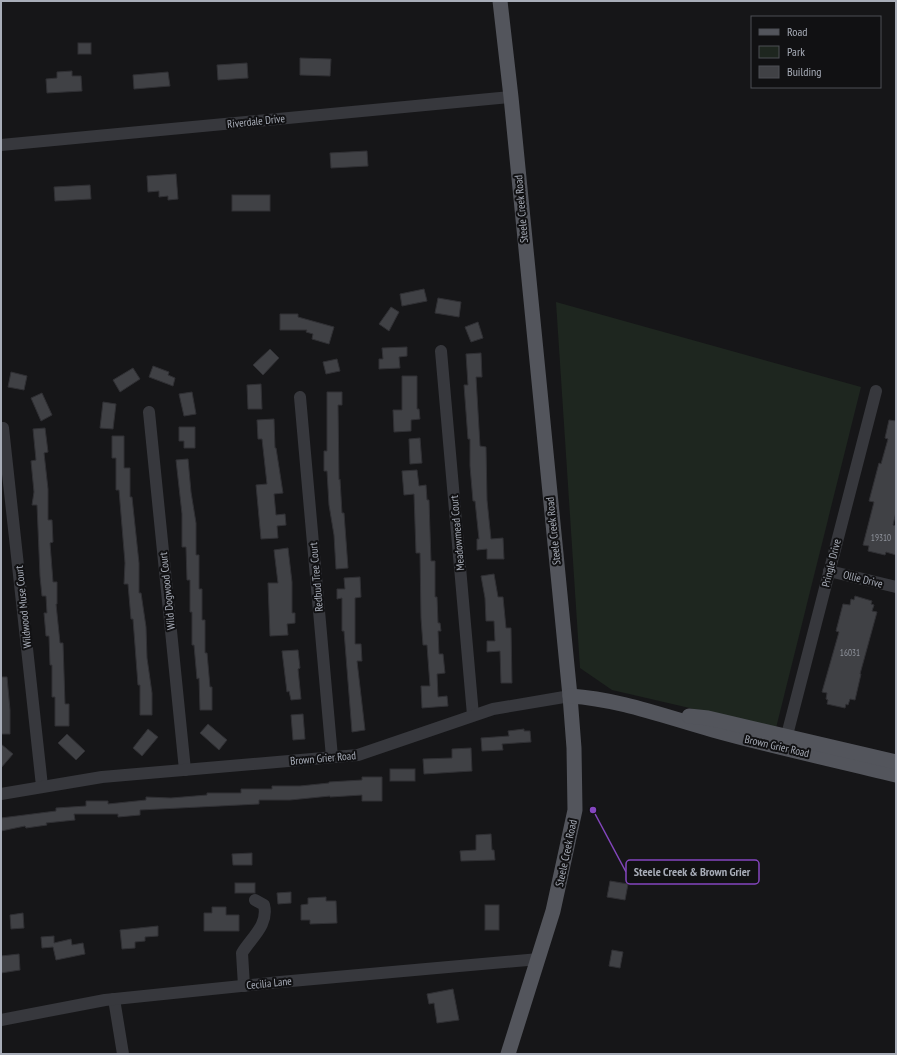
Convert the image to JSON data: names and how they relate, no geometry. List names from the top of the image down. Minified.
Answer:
{"streets":{"main road":["Steele Creek Road","Brown Grier Road"],"street":["Riverdale Drive","Meadowmead Court","Pringle Drive","Redbud Tree Court","Ollie Drive","Wild Dogwood Court","Wildwood Muse Court","Cecilia Lane"]},"crossings":[["Riverdale Drive","Steele Creek Road"],["Steele Creek Road","Brown Grier Road"],["Steele Creek Road","Cecilia Lane"],["Meadowmead Court","Brown Grier Road"],["Pringle Drive","Ollie Drive"],["Pringle Drive","Brown Grier Road"],["Redbud Tree Court","Brown Grier Road"],["Wild Dogwood Court","Brown Grier Road"],["Wildwood Muse Court","Brown Grier Road"]],"places":["Steele Creek & Brown Grier"],"house_numbers":["19310","16031"],"legend":["Road","Park","Building"]}
